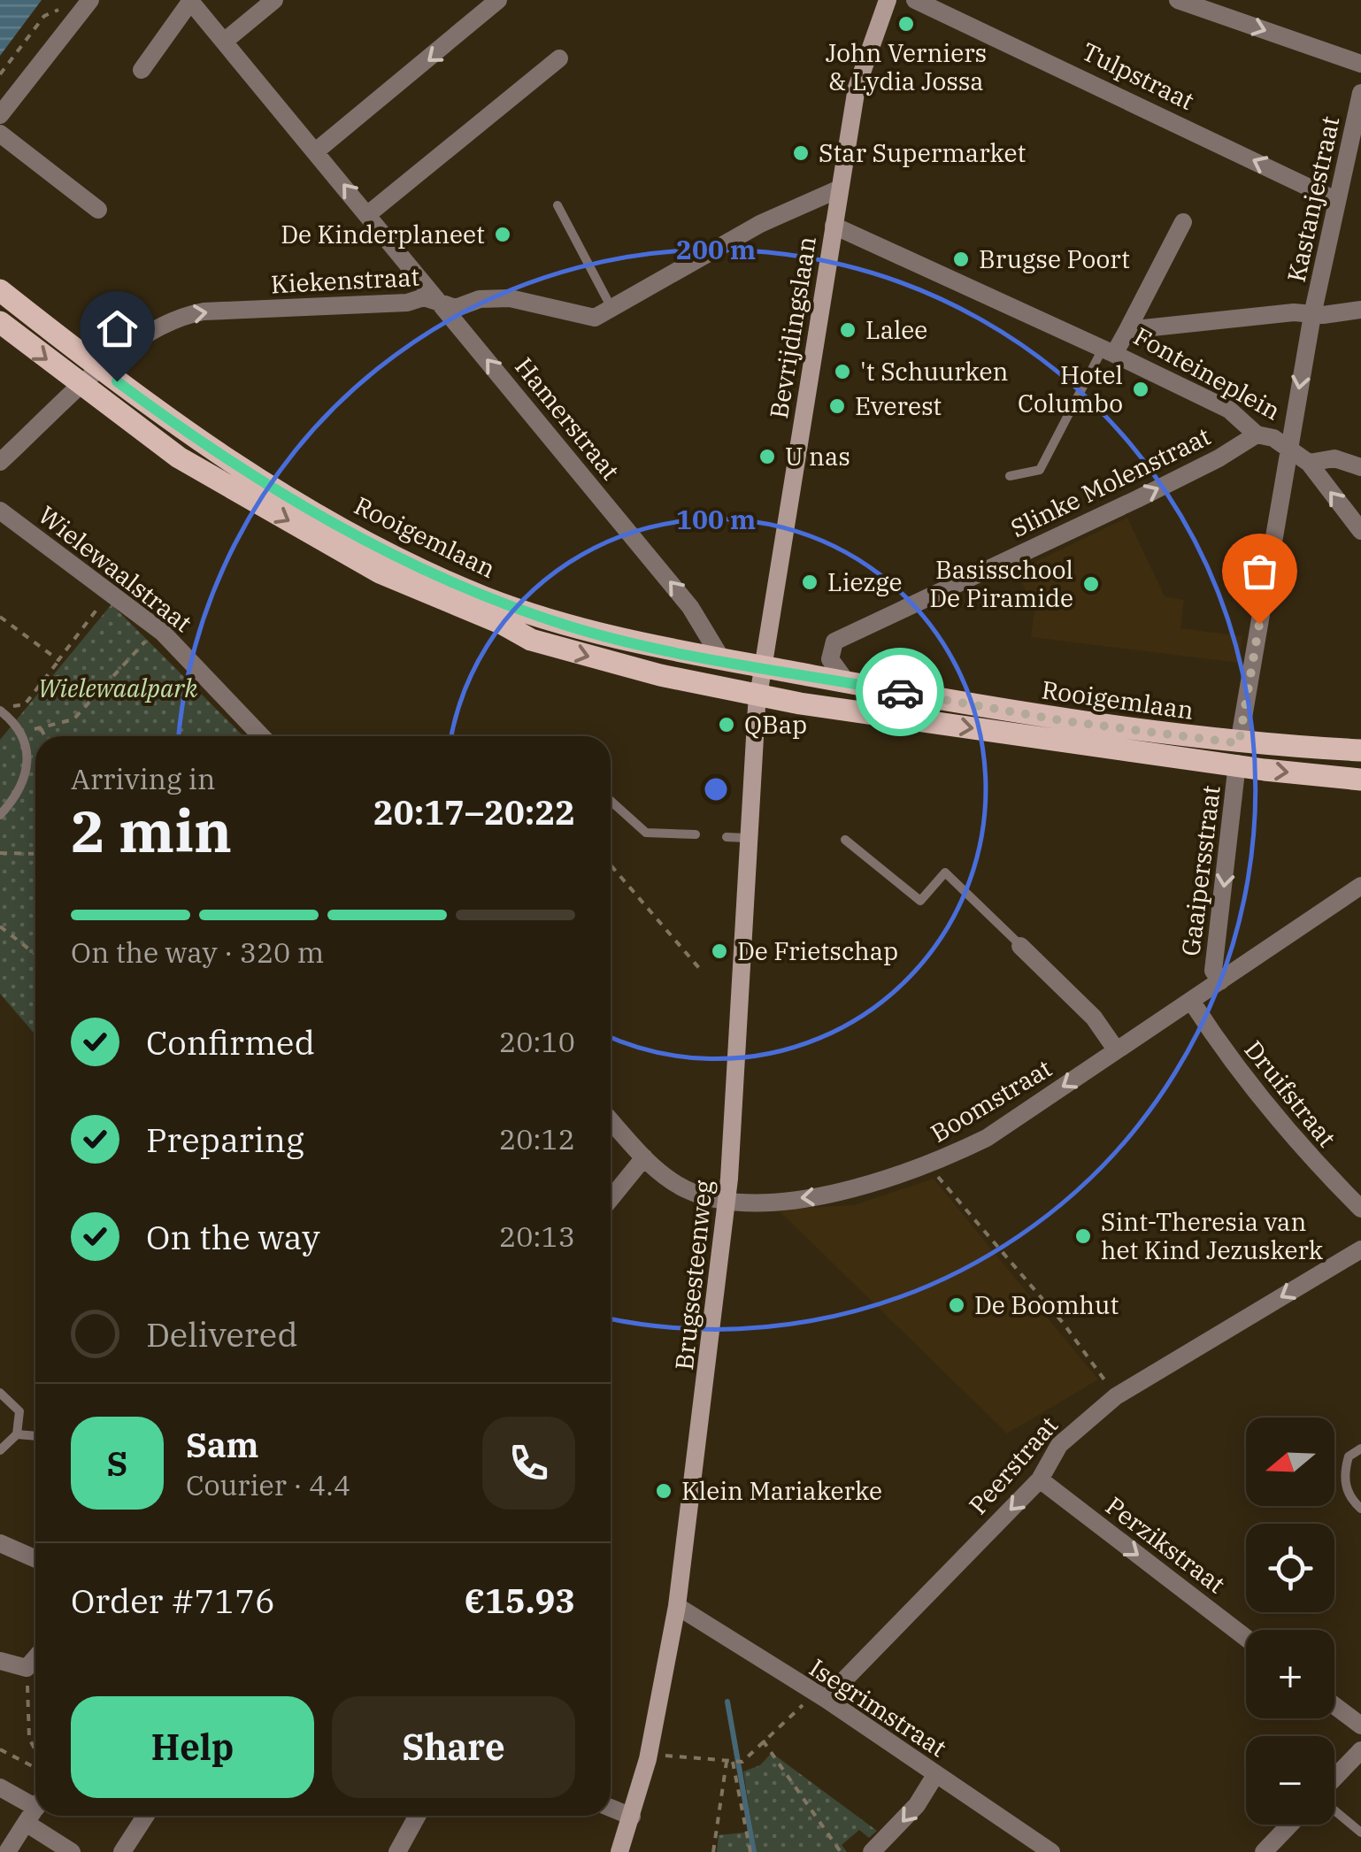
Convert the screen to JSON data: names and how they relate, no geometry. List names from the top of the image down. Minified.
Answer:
{"streets":{"main road":["Rooigemlaan"],"street":["Tulpstraat","Kastanjestraat","Kiekenstraat","Bevrijdingslaan","Fonteineplein","Hamerstraat","Slinke Molenstraat","Wielewaalstraat","Gaaipersstraat","Druifstraat","Boomstraat","Brugsesteenweg","Peerstraat","Perzikstraat","Isegrimstraat"]},"crossings":[["Tulpstraat","Kastanjestraat"],["Kastanjestraat","Fonteineplein"],["Kiekenstraat","Bevrijdingslaan"],["Kiekenstraat","Hamerstraat"],["Kiekenstraat","Rooigemlaan"],["Bevrijdingslaan","Rooigemlaan"],["Fonteineplein","Slinke Molenstraat"],["Fonteineplein","Gaaipersstraat"],["Hamerstraat","Rooigemlaan"],["Slinke Molenstraat","Rooigemlaan"],["Rooigemlaan","Gaaipersstraat"],["Rooigemlaan","Brugsesteenweg"],["Gaaipersstraat","Boomstraat"],["Druifstraat","Boomstraat"],["Boomstraat","Brugsesteenweg"],["Brugsesteenweg","Isegrimstraat"],["Peerstraat","Perzikstraat"],["Peerstraat","Isegrimstraat"]],"one_way":["Kiekenstraat","Hamerstraat","Slinke Molenstraat","Gaaipersstraat","Boomstraat","Peerstraat","Perzikstraat"],"parks":["Wielewaalpark"],"places":["John Verniers & Lydia Jossa","Star Supermarket","De Kinderplaneet","Brugse Poort","Lalee","'t Schuurken","Hotel Columbo","Everest","U nas","Liezge","Basisschool De Piramide","QBap","De Frietschap","Sint-Theresia van het Kind Jezuskerk","De Boomhut","Klein Mariakerke"],"north":"left","page":{"heading":["2 min","Arriving in","20:17–20:22"],"panel":["Sam","Courier · 4.4","Order #7176","€15.93"],"bar":"On the way · 320 m","list":[["Confirmed","20:10"],["Preparing","20:12"],["On the way","20:13"],"Delivered"],"round":"S","map_buttons":["+","−"],"buttons":["Help","Share"]},"rings":["200 m","100 m"]}
